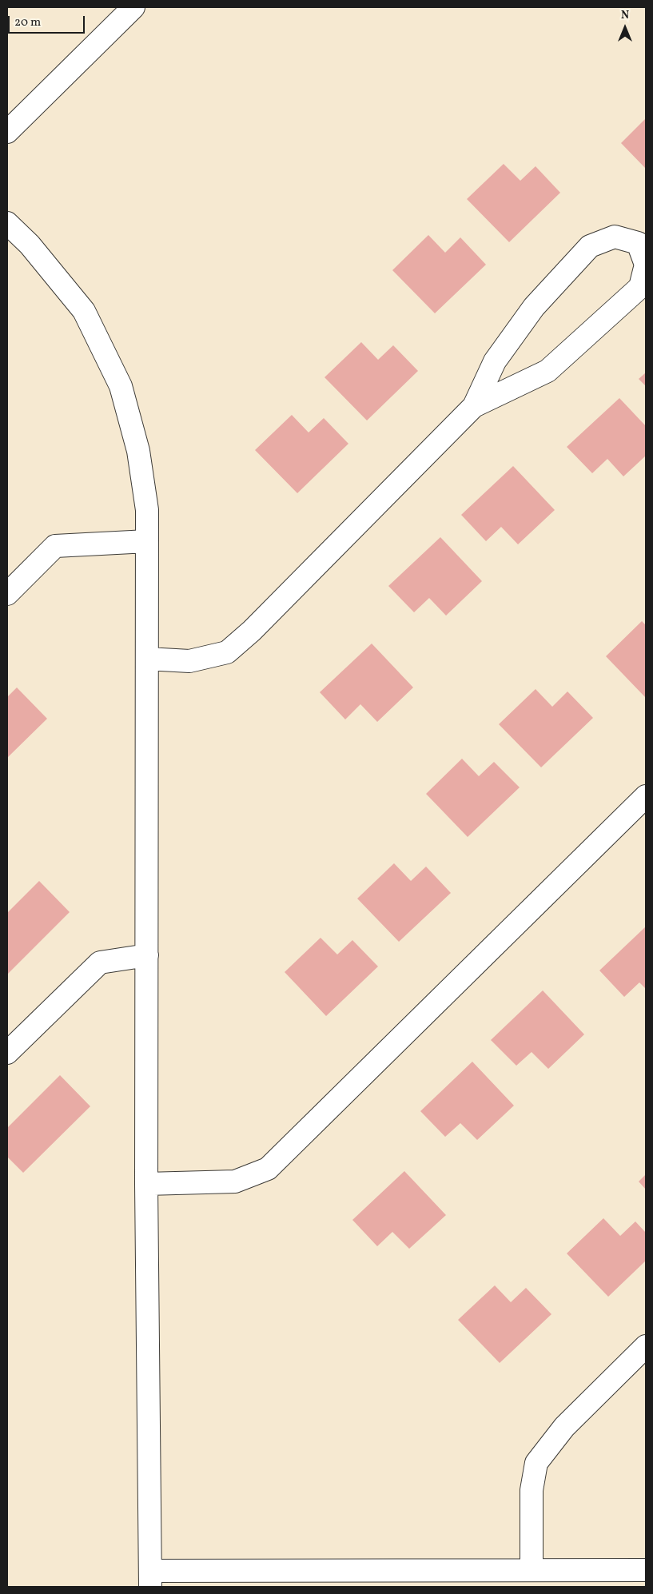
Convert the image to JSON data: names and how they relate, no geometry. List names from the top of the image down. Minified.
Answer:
{"scale_bar":"20 m","north":"top"}
